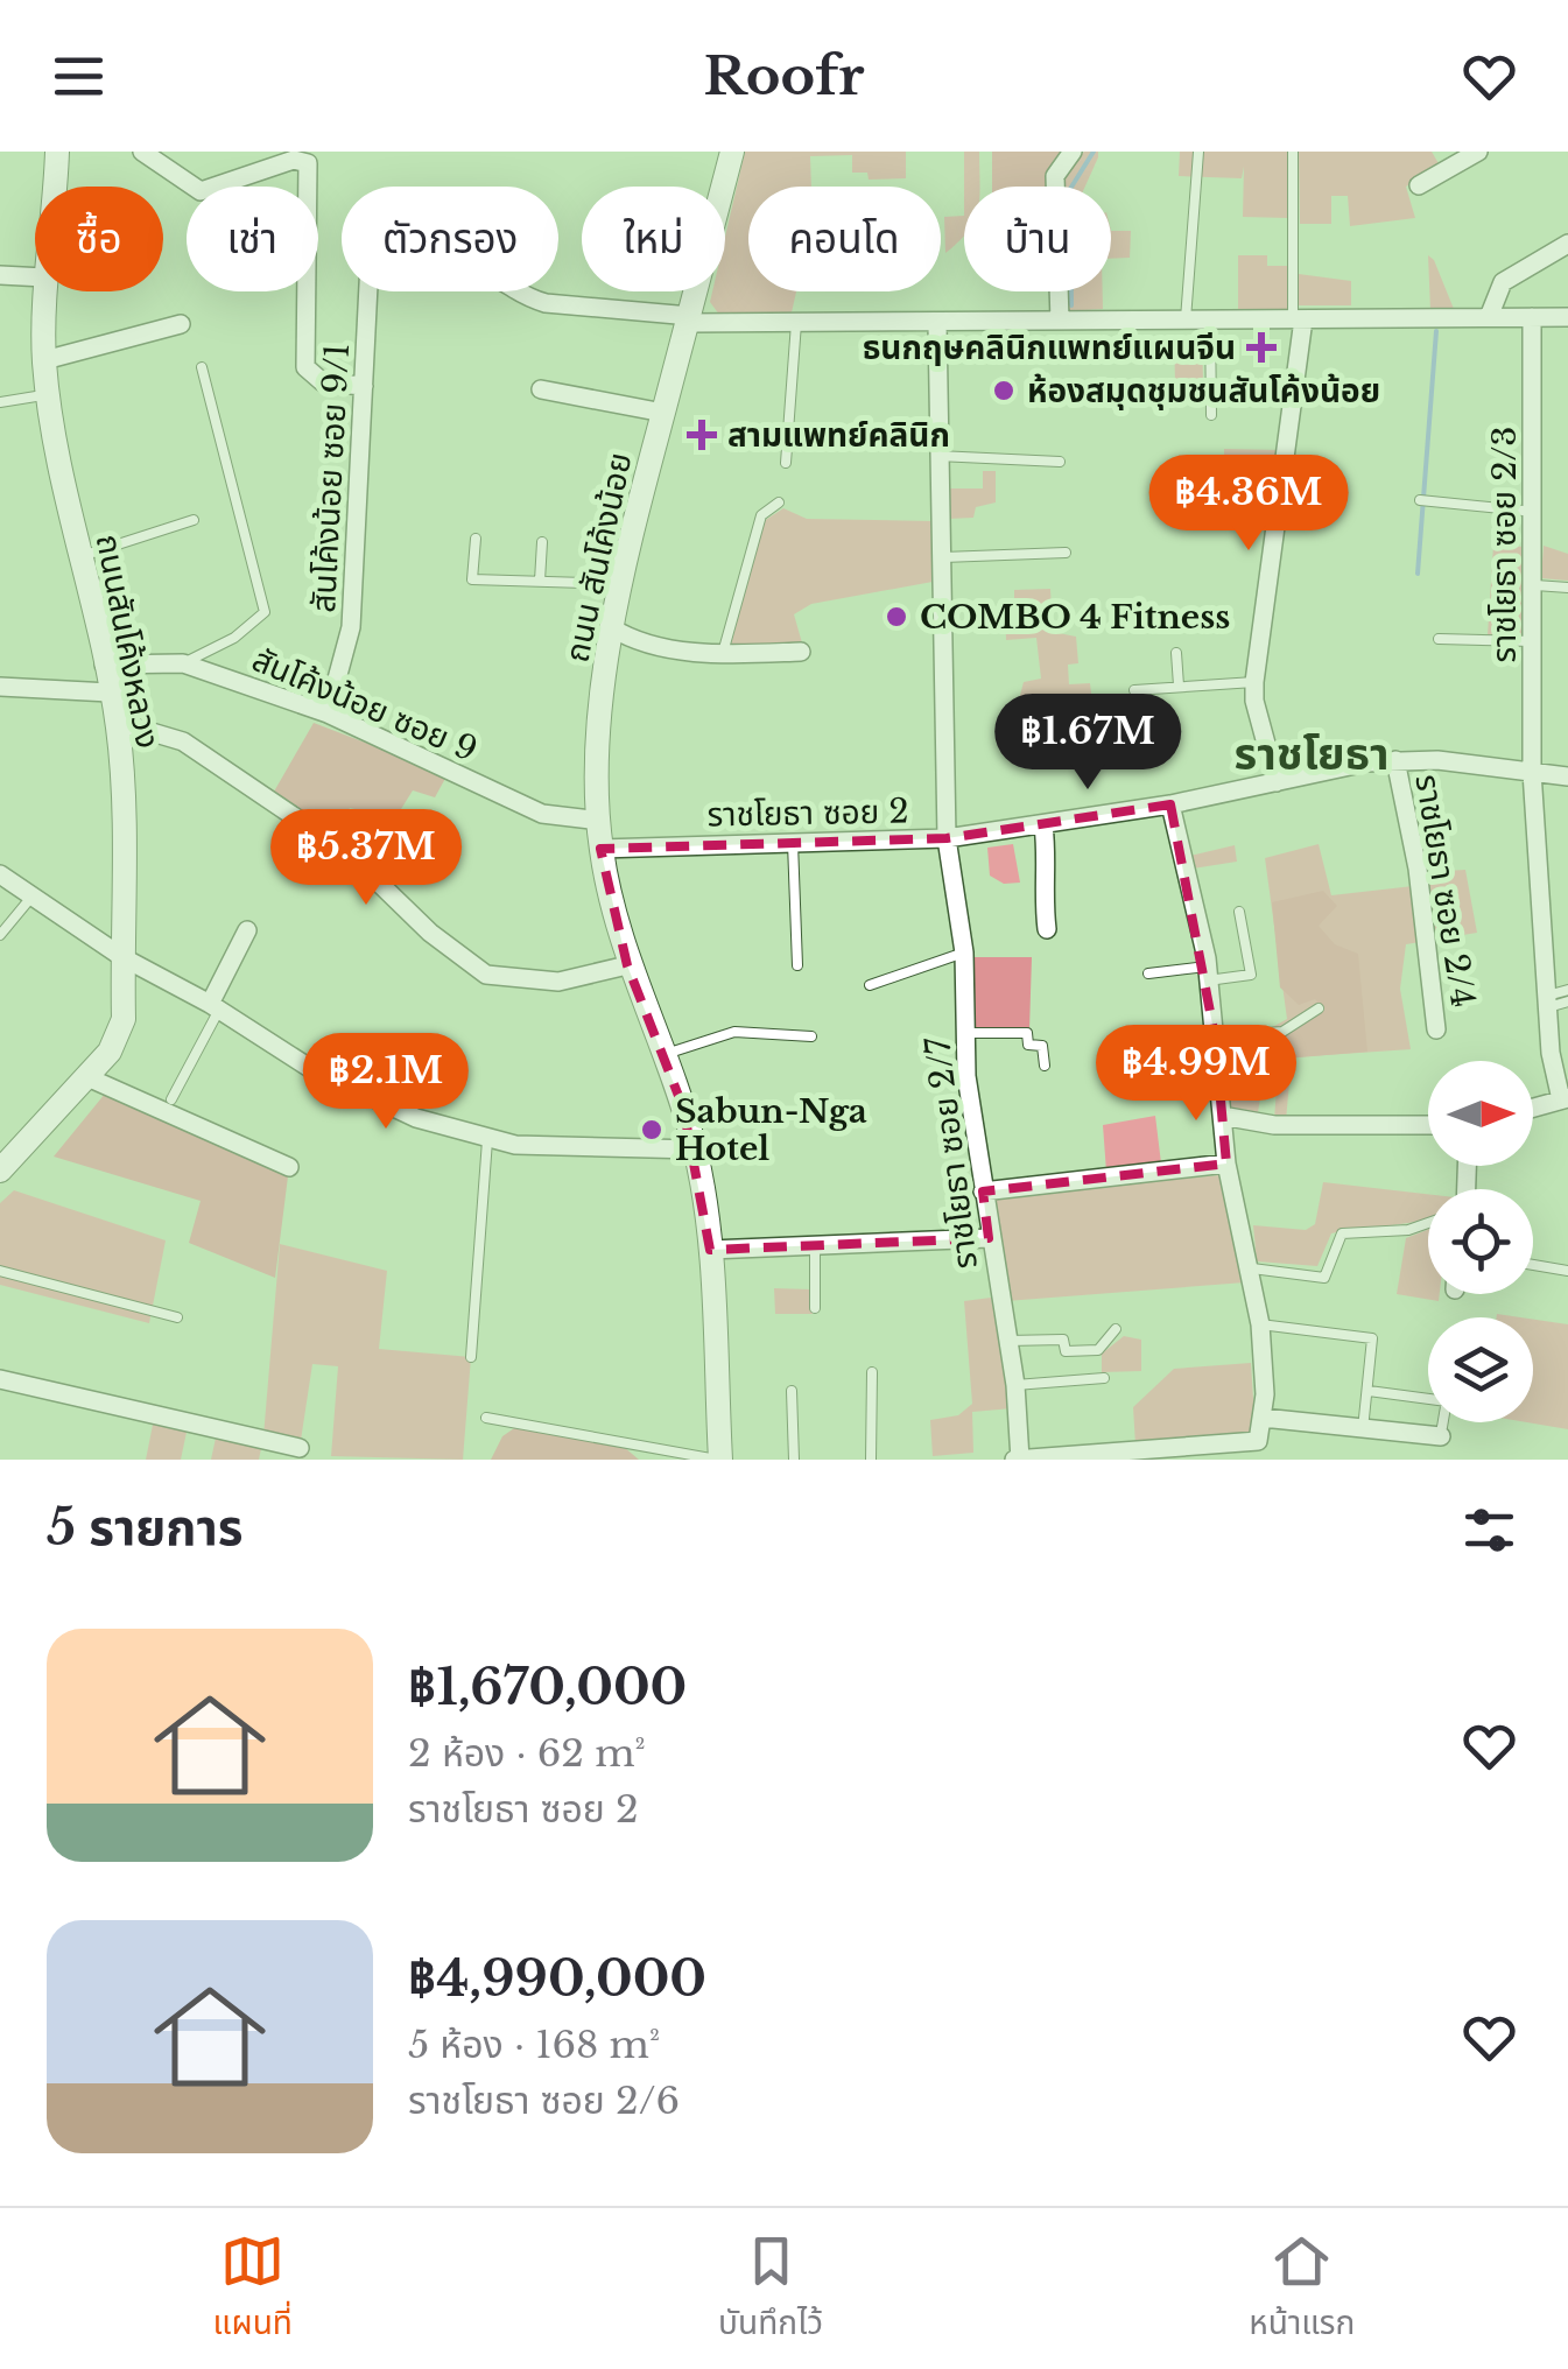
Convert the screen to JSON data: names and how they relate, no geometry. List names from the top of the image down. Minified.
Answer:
{"streets":{"street":["สันโค้งน้อย ซอย 9/1","ราชโยธา ซอย 2/3","ถนน สันโค้งน้อย","ถนนสันโค้งหลวง","สันโค้งน้อย ซอย 9","ราชโยธา ซอย 2","ราชโยธา ซอย 2/4","ราชโยธา ซอย 2/7"]},"crossings":[["สันโค้งน้อย ซอย 9/1","สันโค้งน้อย ซอย 9"],["ราชโยธา ซอย 2/3","ราชโยธา ซอย 2"],["ถนน สันโค้งน้อย","สันโค้งน้อย ซอย 9"],["ถนน สันโค้งน้อย","ราชโยธา ซอย 2"],["ถนนสันโค้งหลวง","สันโค้งน้อย ซอย 9"],["ราชโยธา ซอย 2","ราชโยธา ซอย 2/4"],["ราชโยธา ซอย 2","ราชโยธา ซอย 2/7"]],"districts":["ราชโยธา"],"places":{"health":["ธนกฤษคลินิกแพทย์แผนจีน","สามแพทย์คลินิก"],"other":["ห้องสมุดชุมชนสันโค้งน้อย","COMBO 4 Fitness","Sabun-Nga Hotel"]},"north":"right","page":{"header":"Roofr","chip":["ซื้อ","เช่า","ตัวกรอง","ใหม่","คอนโด","บ้าน"],"price":["฿4.36M","฿1.67M","฿5.37M","฿4.99M","฿2.1M"],"heading":"5 รายการ","list":[{"name":"฿1,670,000","note":"2 ห้อง · 62 m² · ราชโยธา ซอย 2"},{"name":"฿4,990,000","note":"5 ห้อง · 168 m² · ราชโยธา ซอย 2/6"}],"tabs":["แผนที่","บันทึกไว้","หน้าแรก"]}}
